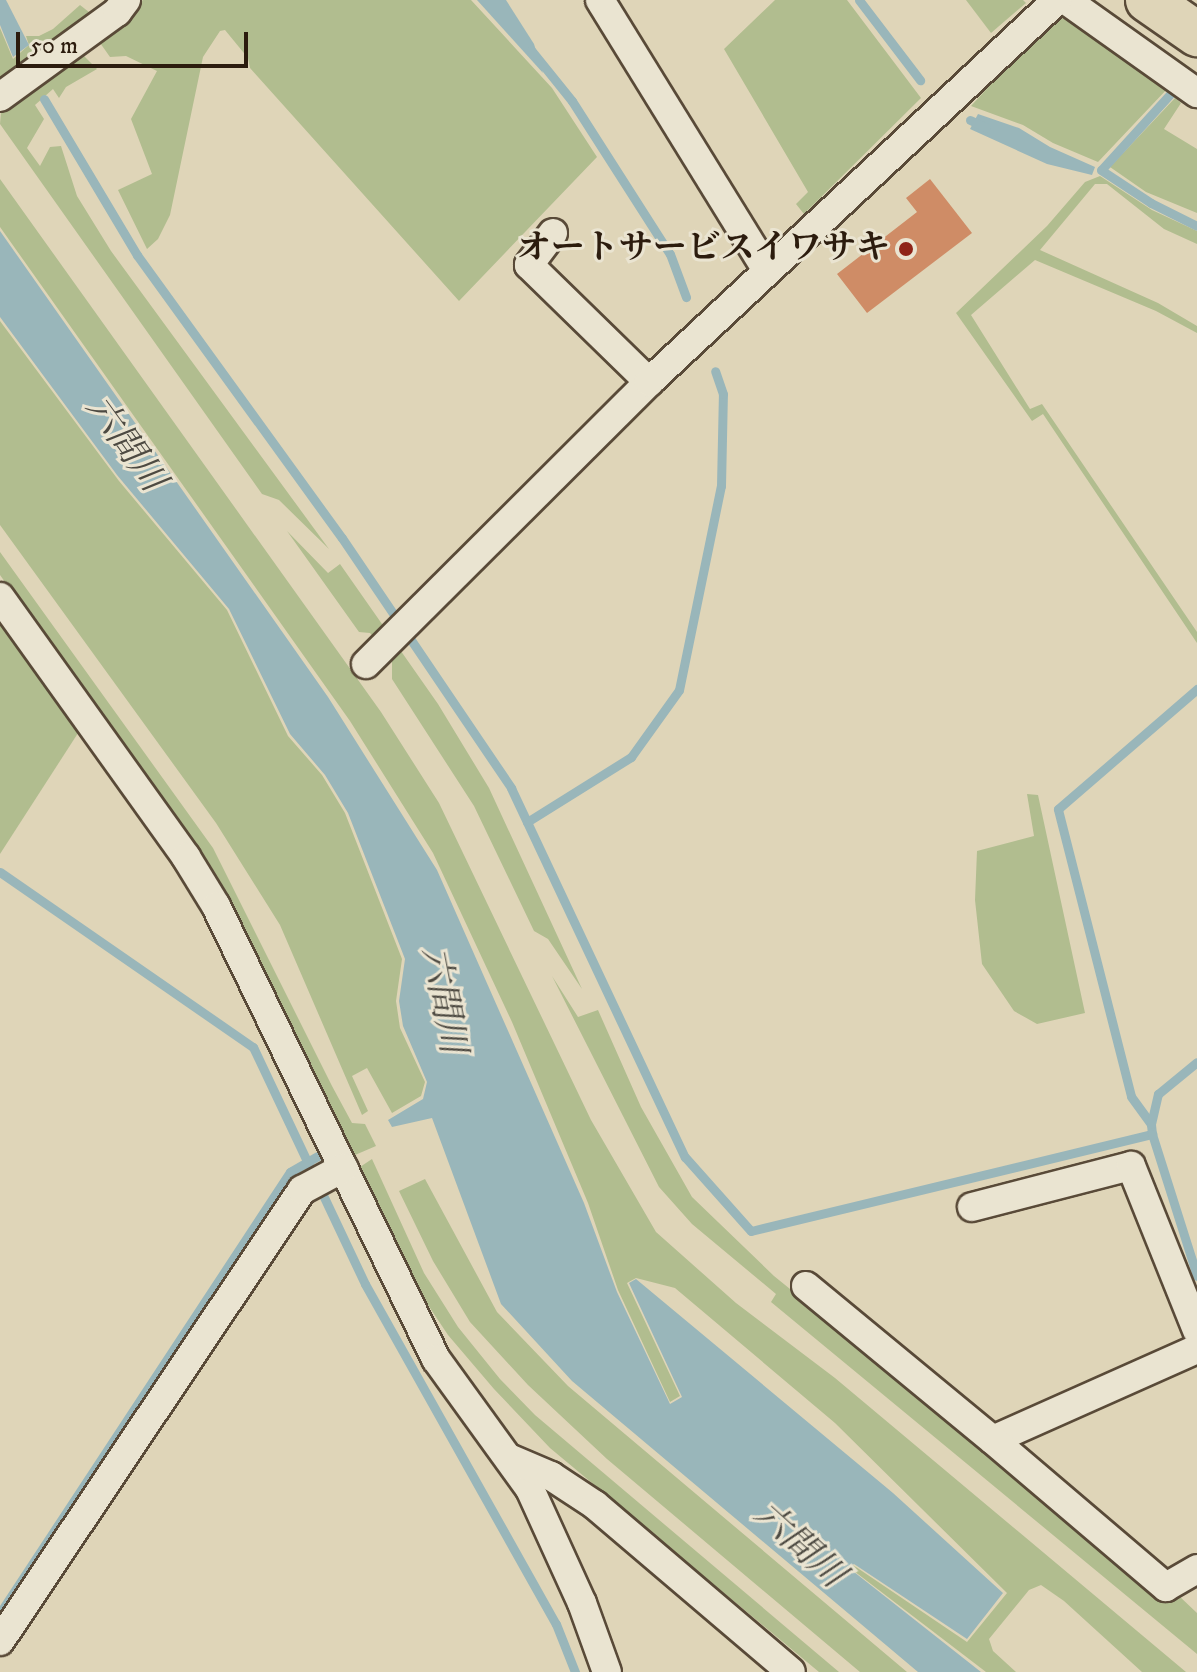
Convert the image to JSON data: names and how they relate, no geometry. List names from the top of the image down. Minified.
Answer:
{"water":["六間川"],"places":["オートサービスイワサキ"],"scale_bar":"50 m"}
